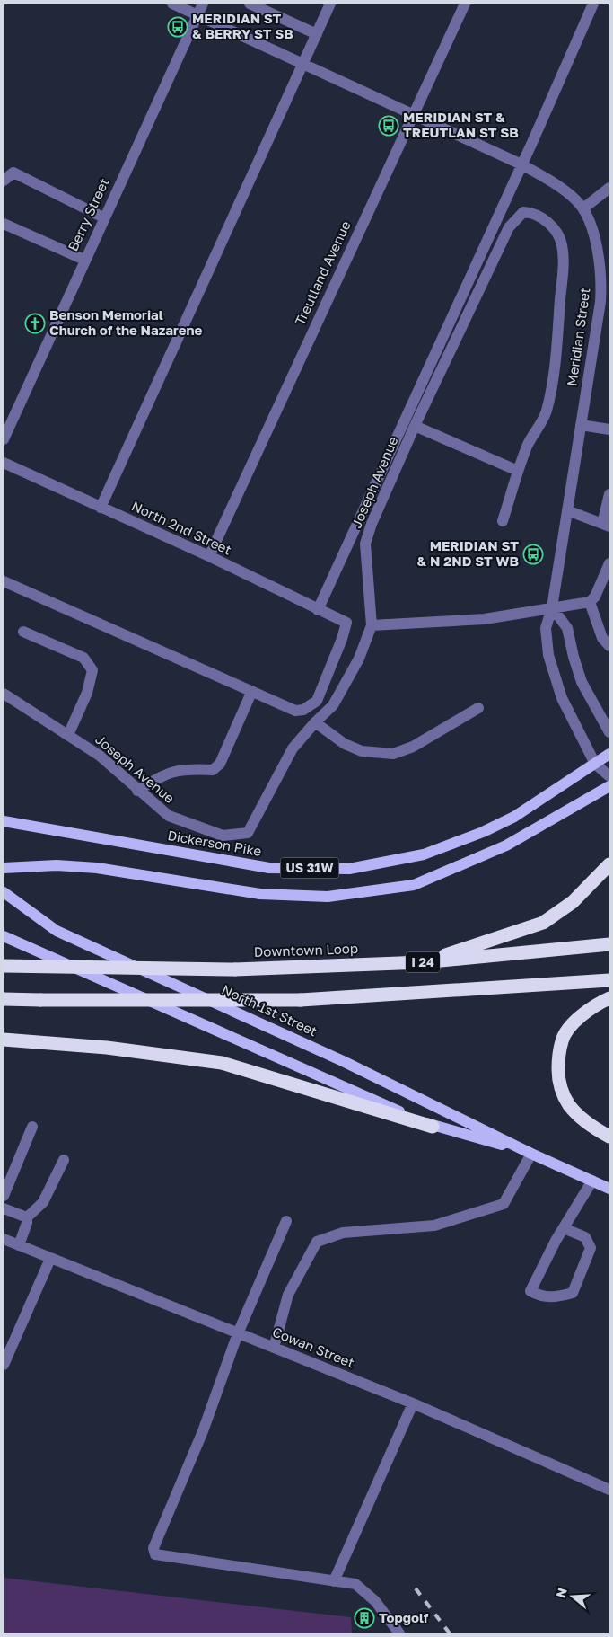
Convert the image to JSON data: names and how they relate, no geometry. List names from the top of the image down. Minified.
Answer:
{"streets":{"highway":["Downtown Loop","I 24"],"main road":["Dickerson Pike","US 31W","North 1st Street"],"street":["Berry Street","Treutland Avenue","Meridian Street","Joseph Avenue","North 2nd Street","Cowan Street"]},"crossings":[["Berry Street","Meridian Street"],["Treutland Avenue","Meridian Street"],["Treutland Avenue","North 2nd Street"],["Meridian Street","Dickerson Pike"]],"places":{"bus stop":["MERIDIAN ST & BERRY ST SB","MERIDIAN ST & TREUTLAN ST SB","MERIDIAN ST & N 2ND ST WB"],"church":["Benson Memorial Church of the Nazarene"],"building":["Topgolf"]},"north":"left"}
